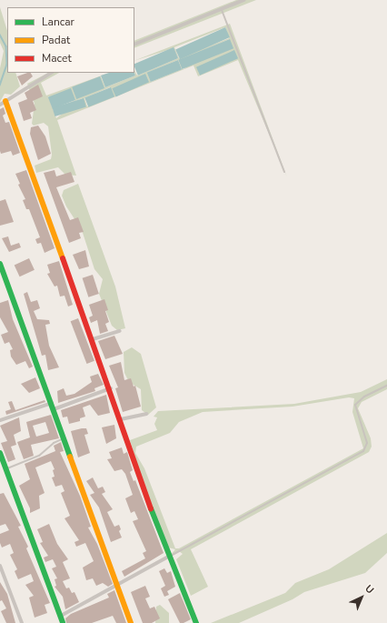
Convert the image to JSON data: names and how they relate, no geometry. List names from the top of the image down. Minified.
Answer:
{"legend":["Lancar","Padat","Macet"],"north":"top right"}
